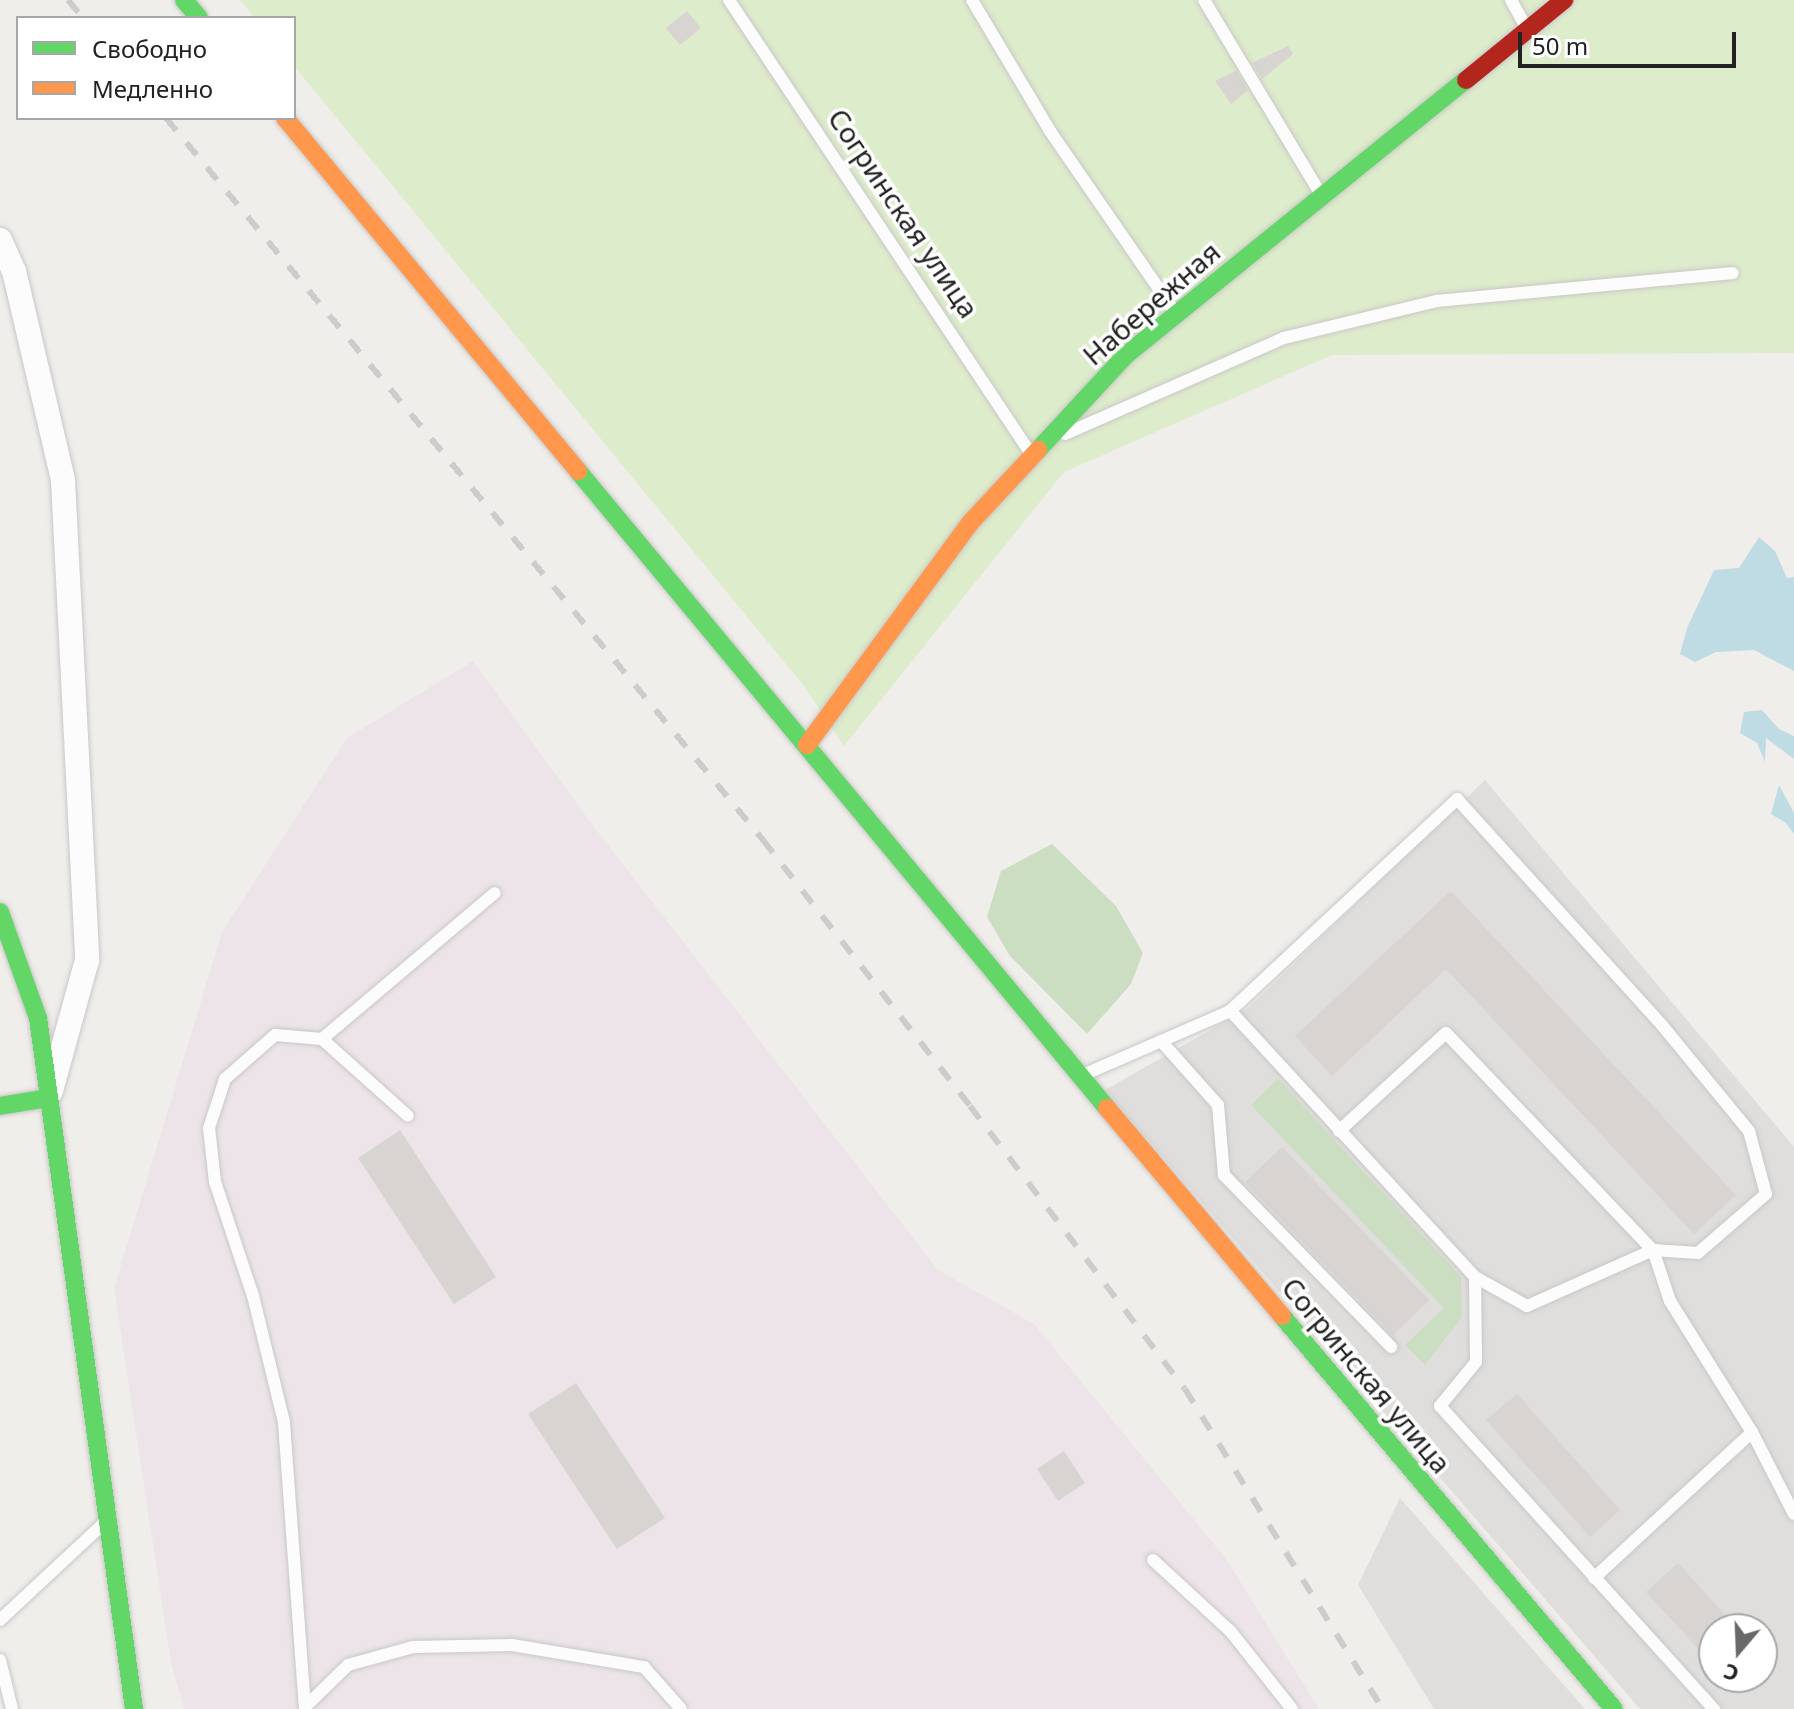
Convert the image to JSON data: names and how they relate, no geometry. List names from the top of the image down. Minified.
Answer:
{"streets":{"street":["Согринская улица","Набережная"]},"crossings":[["Согринская улица","Набережная"]],"legend":["Свободно","Медленно"],"scale_bar":"50 m","north":"bottom"}
